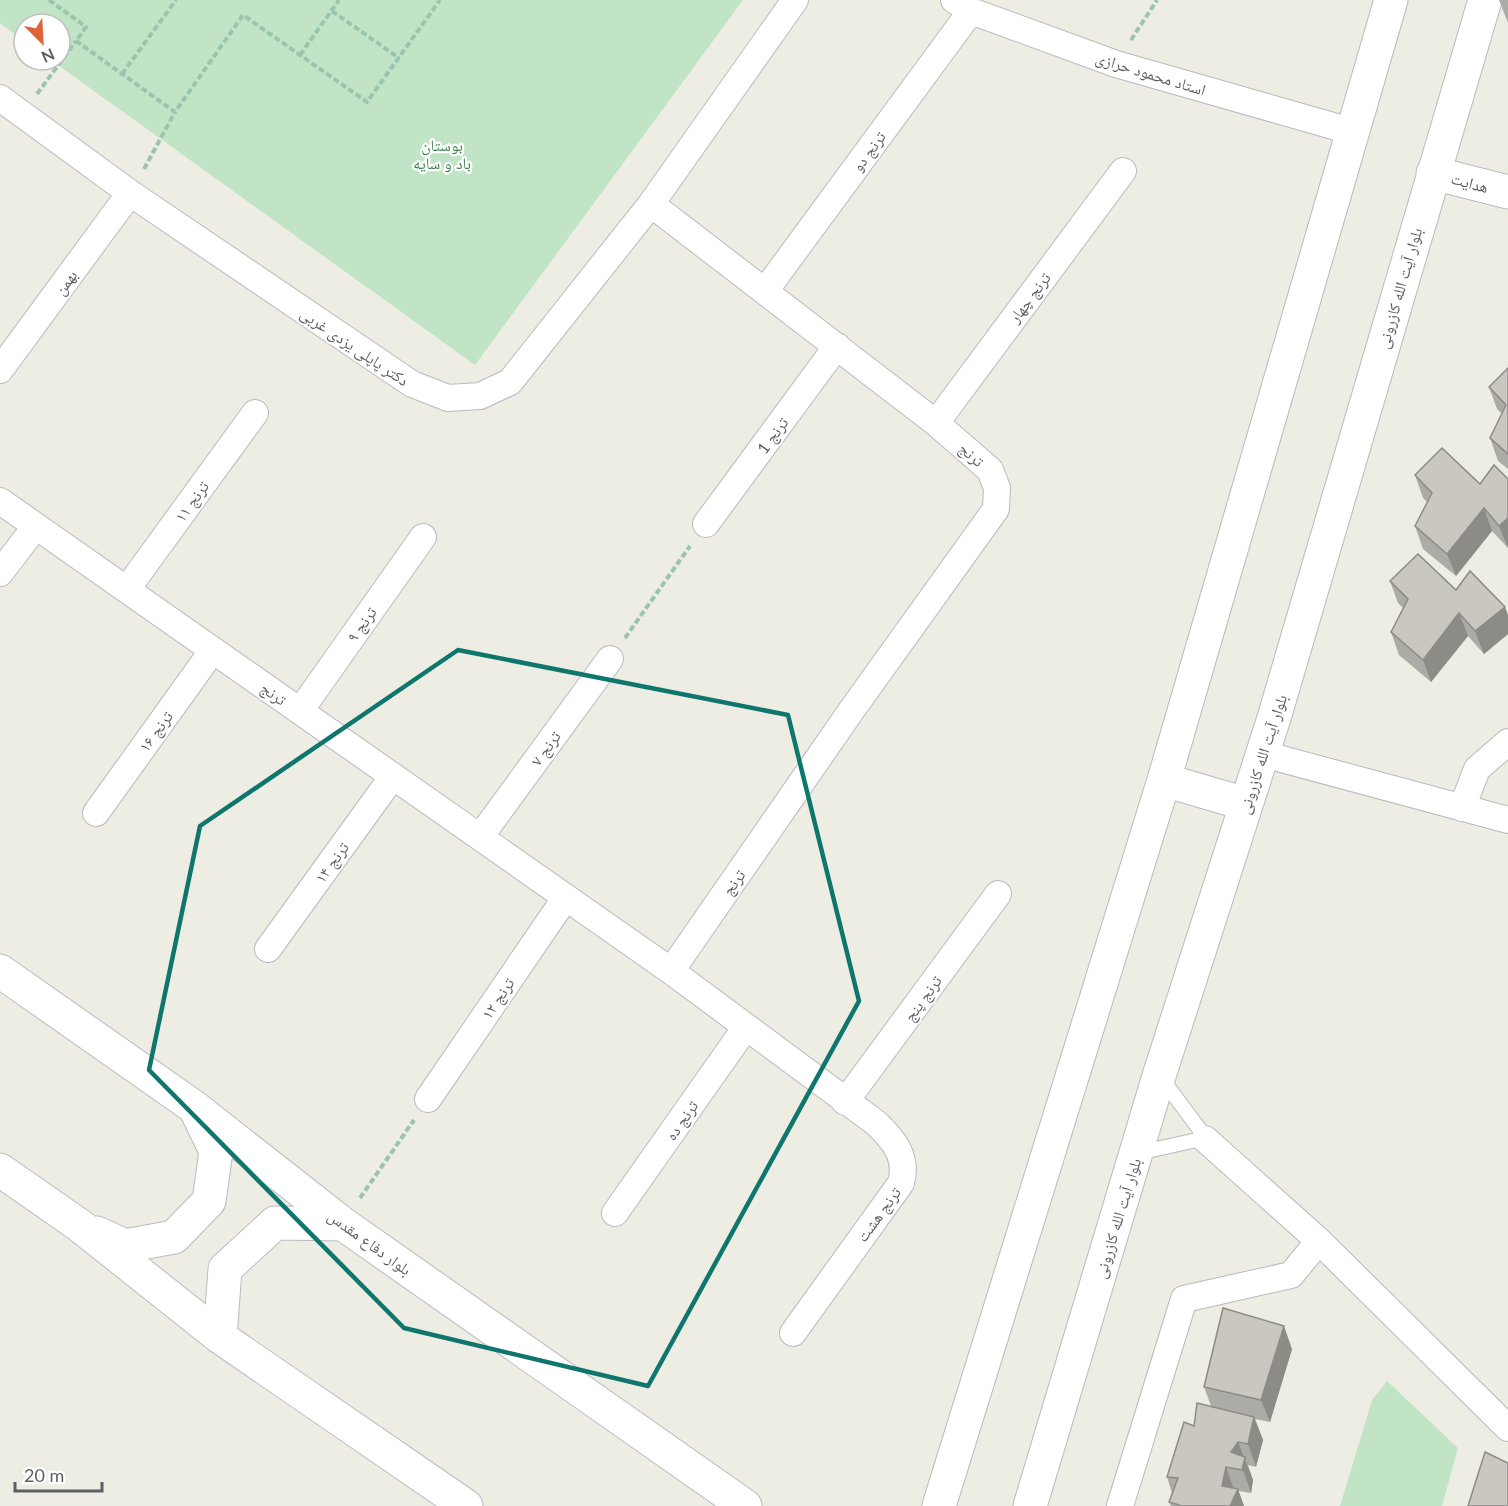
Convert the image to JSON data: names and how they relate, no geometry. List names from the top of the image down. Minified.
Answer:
{"streets":{"street":["استاد محمود حرازی","ترنج دو","هدایت","بهمن","بلوار آیت الله کازرونی","ترنج چهار","دکتر پاپلی یزدی غربی","ترنج 1","ترنج","ترنج ۱۱","ترنج ۹","ترنج ۱۶","ترنج ۷","ترنج ۱۴","ترنج ۱۲","ترنج پنج","ترنج ده","ترنج هشت","بلوار دفاع مقدس"]},"crossings":[["استاد محمود حرازی","ترنج دو"],["ترنج دو","ترنج"],["هدایت","بلوار آیت الله کازرونی"],["بهمن","دکتر پاپلی یزدی غربی"],["ترنج چهار","ترنج"],["دکتر پاپلی یزدی غربی","ترنج"],["ترنج 1","ترنج"],["ترنج","ترنج ۱۱"],["ترنج","ترنج ۹"],["ترنج","ترنج ۱۶"],["ترنج","ترنج ۷"],["ترنج","ترنج ۱۴"],["ترنج","ترنج ۱۲"],["ترنج","ترنج هشت"],["ترنج پنج","ترنج هشت"],["ترنج ده","ترنج هشت"]],"parks":["بوستان باد و سایه"],"scale_bar":"20 m","north":"bottom right"}
